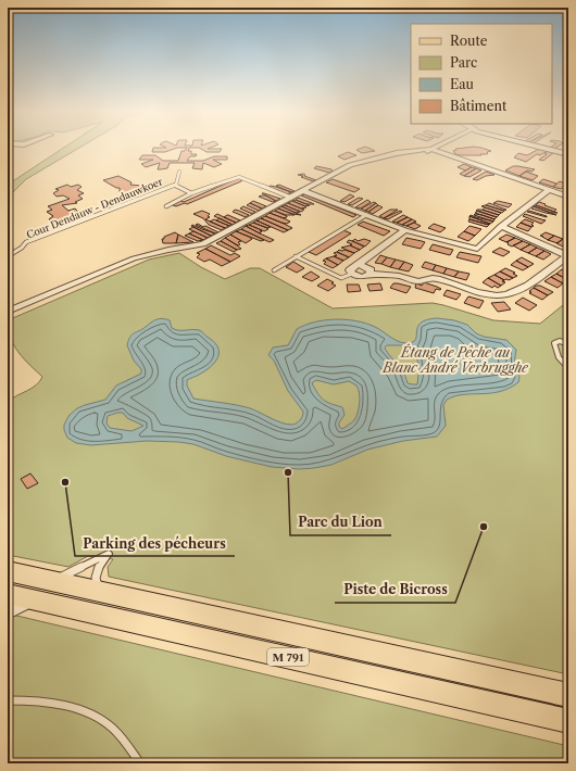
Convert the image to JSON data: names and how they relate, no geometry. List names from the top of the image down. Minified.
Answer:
{"streets":{"main road":["M 791"],"lane":["Cour Dendauw - Dendauwkoer"]},"water":["Étang de Pêche au Blanc André Verbrugghe"],"places":["Parc du Lion","Parking des pécheurs","Piste de Bicross"],"legend":["Route","Parc","Eau","Bâtiment"]}
